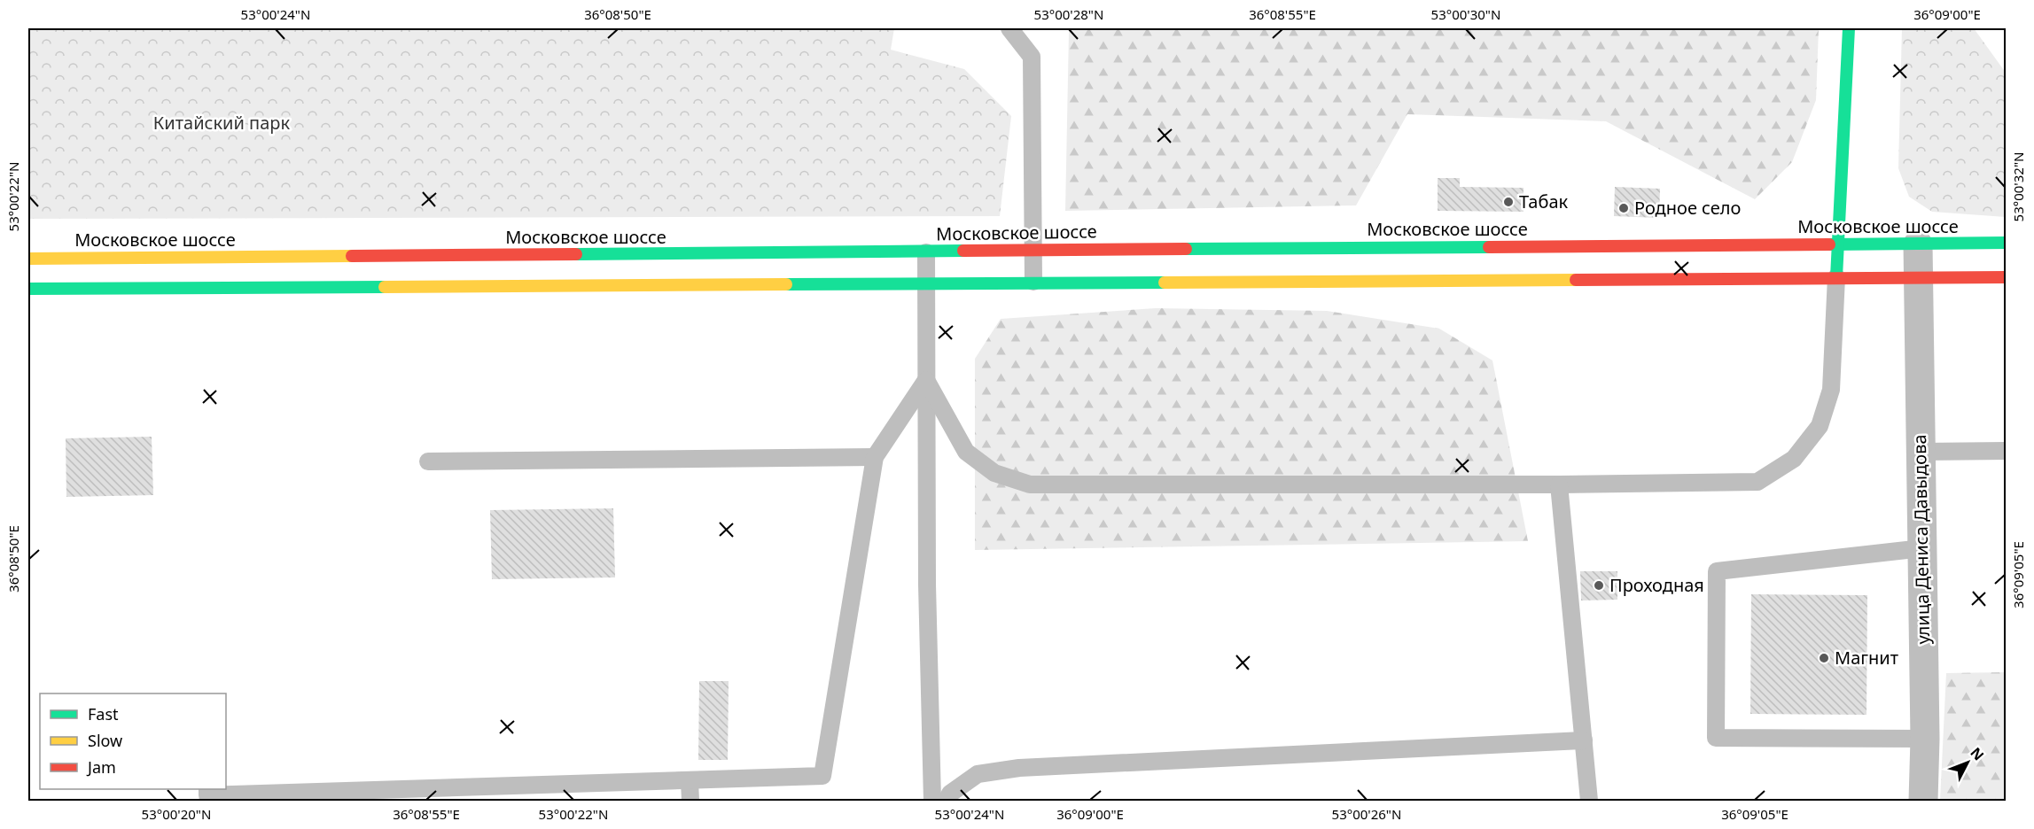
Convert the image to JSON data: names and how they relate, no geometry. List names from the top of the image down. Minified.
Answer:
{"streets":{"main road":["Московское шоссе"],"street":["улица Дениса Давыдова"]},"crossings":[["Московское шоссе","улица Дениса Давыдова"]],"parks":["Китайский парк"],"places":["Табак","Родное село","Проходная","Магнит"],"legend":["Fast","Slow","Jam"],"north":"top right","coordinates":["53°00'24\"N","36°08'50\"E","53°00'28\"N","36°08'55\"E","53°00'30\"N","36°09'00\"E","53°00'32\"N","53°00'22\"N","36°09'05\"E","53°00'20\"N","53°00'26\"N"]}
